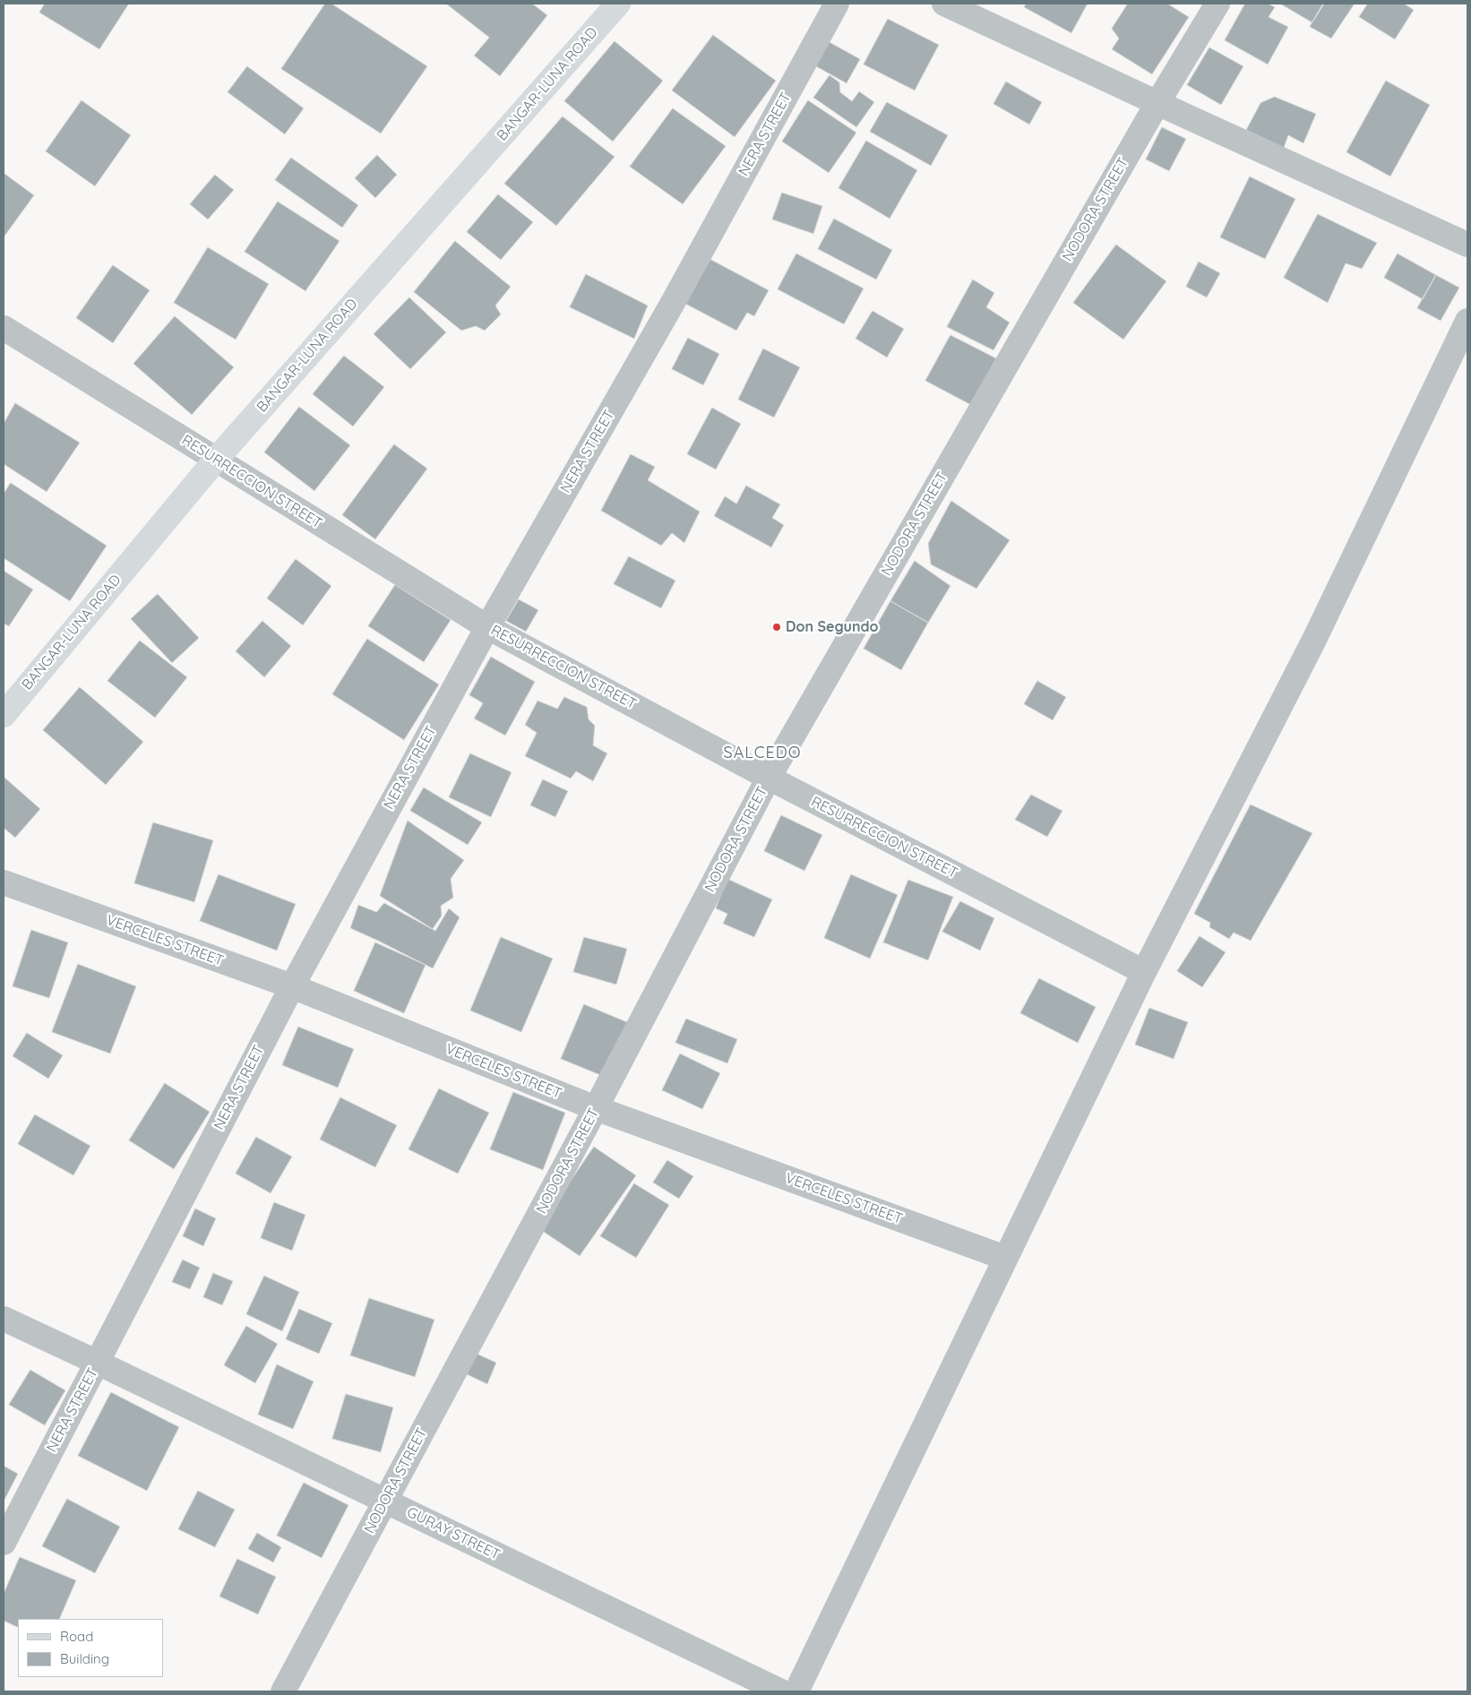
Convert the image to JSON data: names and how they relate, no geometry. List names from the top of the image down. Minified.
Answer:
{"streets":{"main road":["BANGAR-LUNA ROAD"],"street":["NERA STREET","NODORA STREET","RESURRECCION STREET","VERCELES STREET","GURAY STREET"]},"crossings":[["BANGAR-LUNA ROAD","RESURRECCION STREET"],["NERA STREET","RESURRECCION STREET"],["NERA STREET","VERCELES STREET"],["NERA STREET","GURAY STREET"],["NODORA STREET","RESURRECCION STREET"],["NODORA STREET","VERCELES STREET"],["NODORA STREET","GURAY STREET"]],"districts":["SALCEDO"],"places":["Don Segundo"],"legend":["Road","Building"]}
